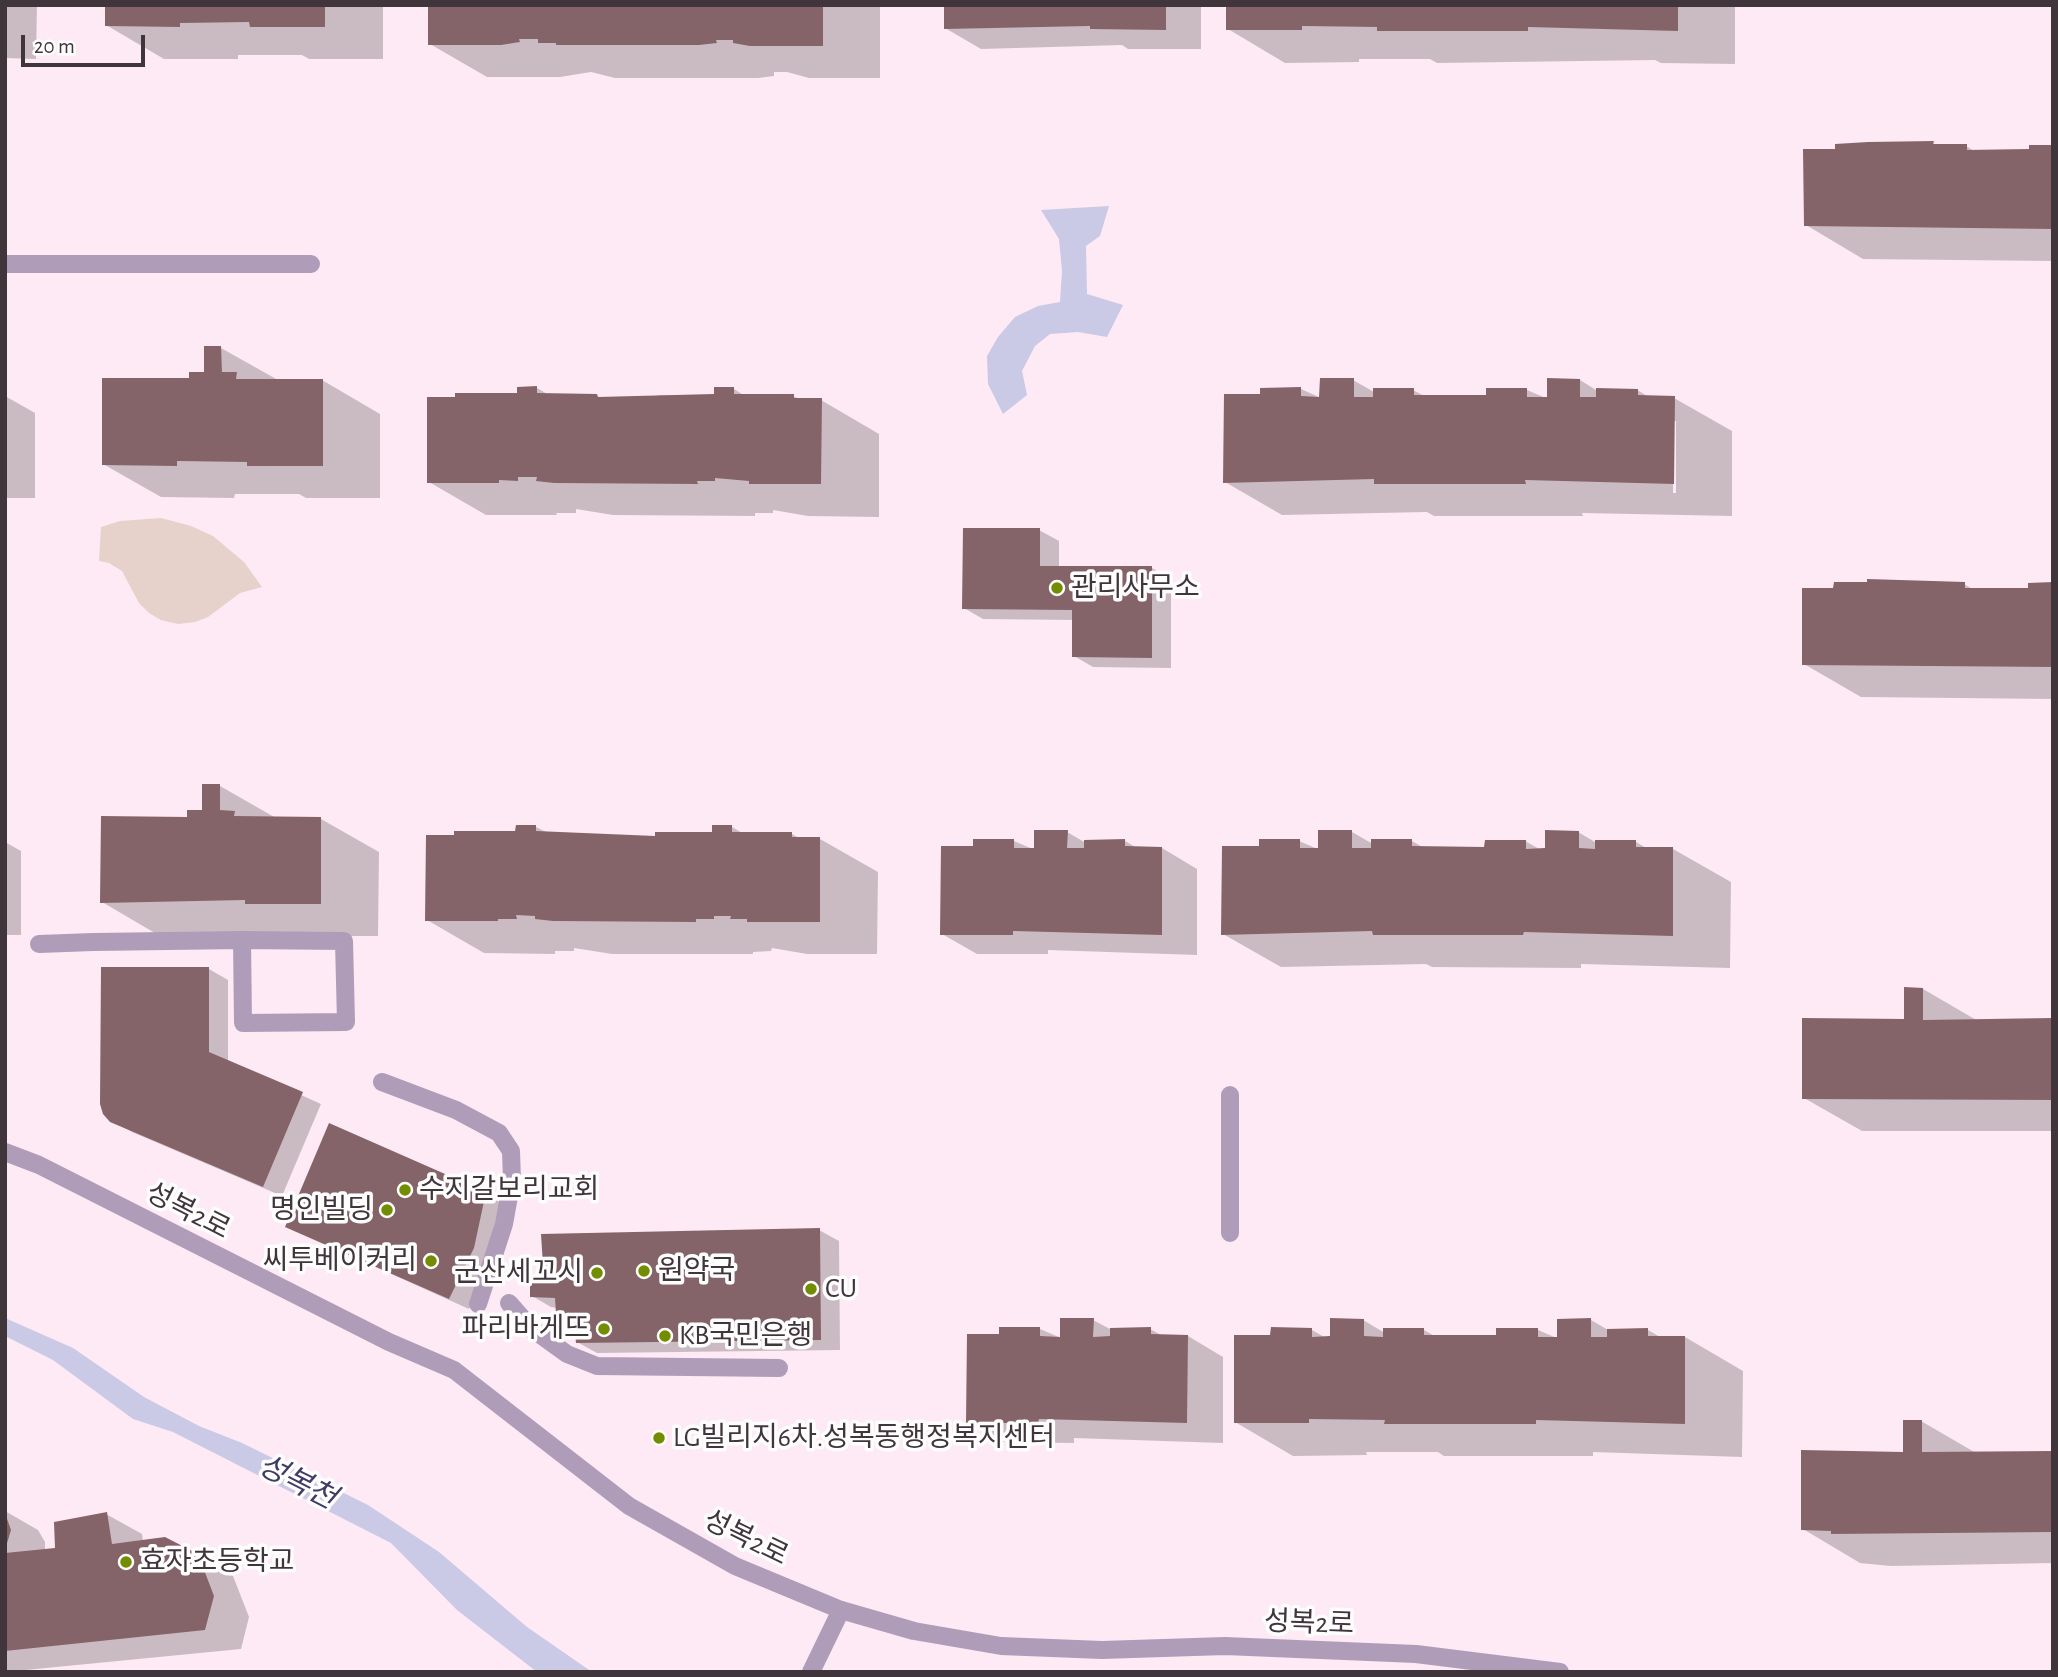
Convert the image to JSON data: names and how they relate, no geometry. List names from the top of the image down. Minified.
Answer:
{"streets":{"street":["성복2로"]},"water":["성복천"],"places":["관리사무소","수지갈보리교회","명인빌딩","씨투베이커리","원약국","군산세꼬시","CU","파리바게뜨","KB국민은행","LG빌리지6차.성복동행정복지센터","효자초등학교"],"scale_bar":"20 m"}
